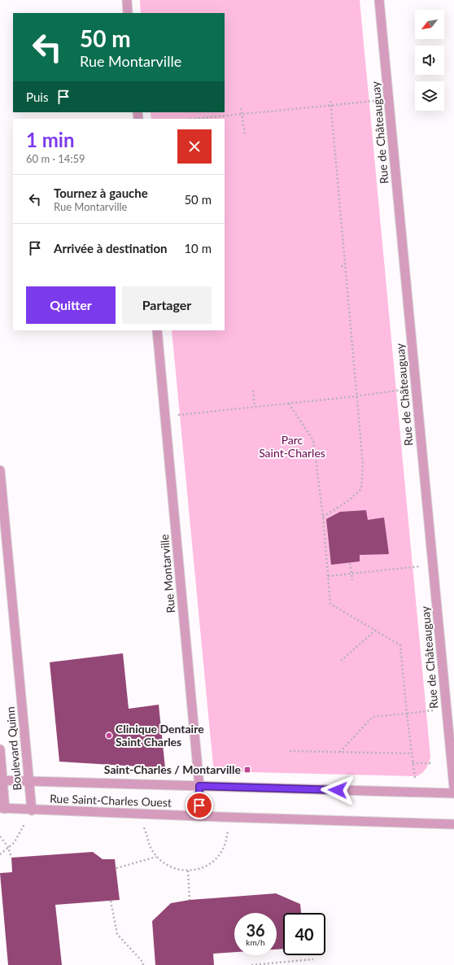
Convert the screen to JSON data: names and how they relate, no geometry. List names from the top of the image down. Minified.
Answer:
{"streets":{"street":["Rue de Châteauguay","Rue Montarville","Boulevard Quinn","Rue Saint-Charles Ouest"]},"crossings":[["Rue Montarville","Rue Saint-Charles Ouest"],["Boulevard Quinn","Rue Saint-Charles Ouest"]],"parks":["Parc Saint-Charles"],"places":{"other":["Clinique Dentaire Saint Charles"],"transit":["Saint-Charles / Montarville"]},"north":"bottom left","page":{"turn":["50 m","Rue Montarville"],"then":"Puis","heading":["1 min","60 m · 14:59"],"list":[{"name":"Tournez à gauche","note":"Rue Montarville","value":"50 m"},{"name":"Arrivée à destination","value":"10 m"}],"buttons":["Quitter","Partager"],"speed":"36 km/h","limit":"40"}}
